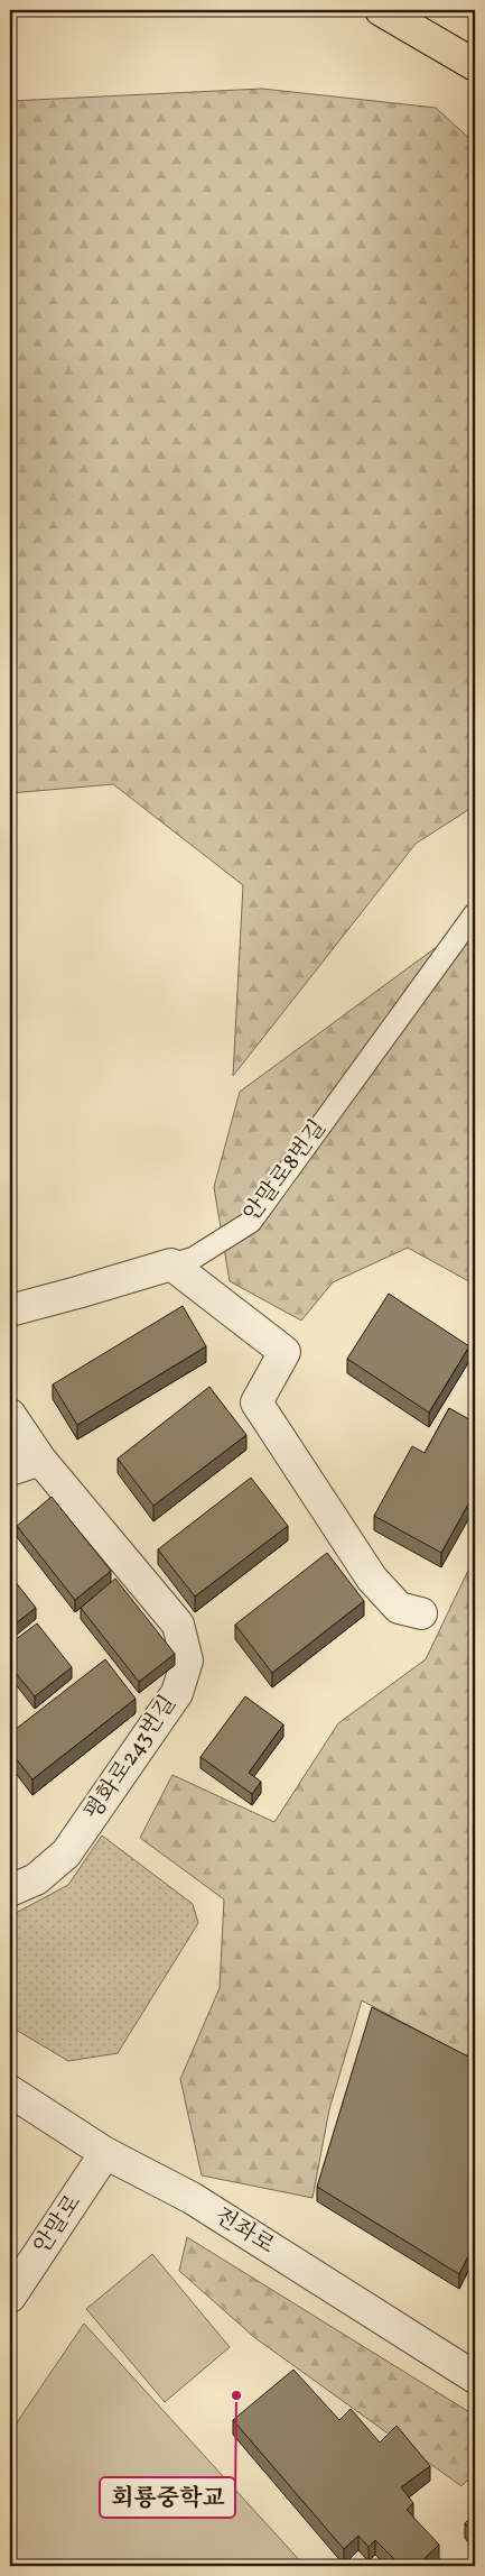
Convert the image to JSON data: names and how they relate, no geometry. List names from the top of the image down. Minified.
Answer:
{"streets":{"street":["안말로8번길","평화로243번길","안말로","전좌로"]},"crossings":[["안말로","전좌로"]],"places":["회룡중학교"]}
